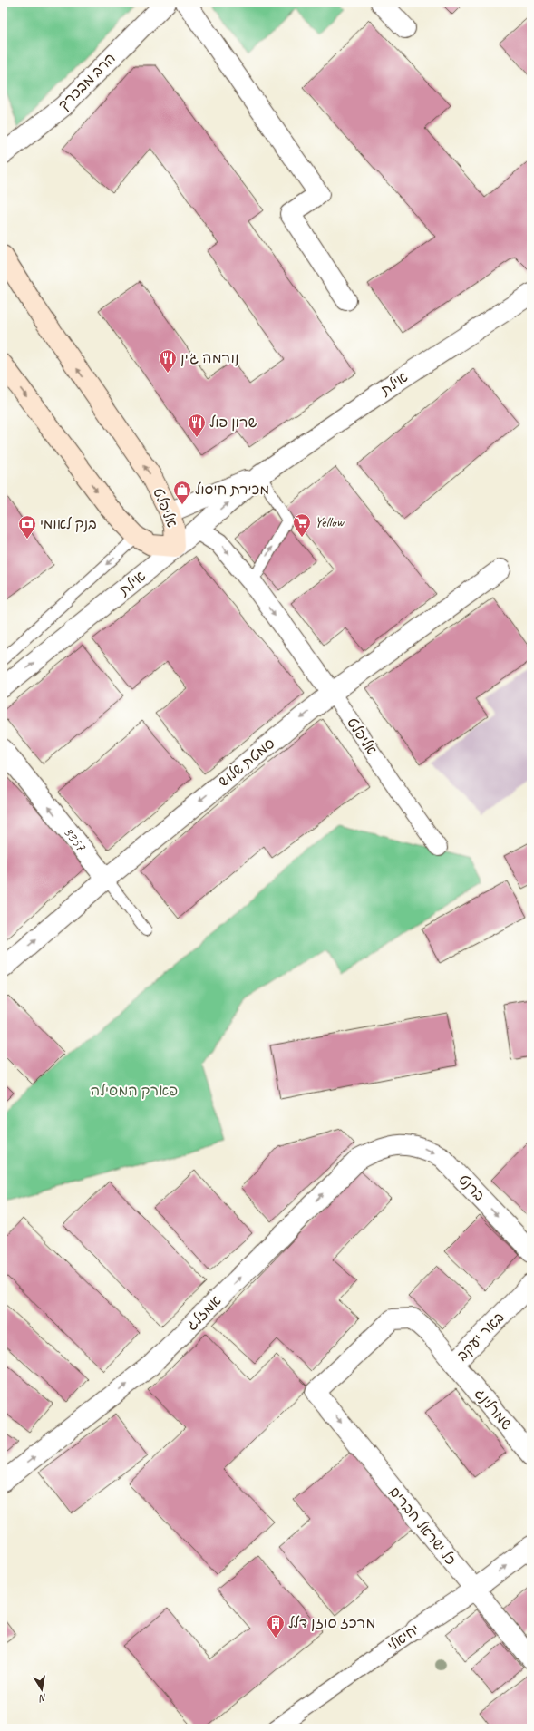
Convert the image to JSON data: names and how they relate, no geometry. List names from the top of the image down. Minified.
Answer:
{"streets":{"main road":["אליפלט"],"street":["הרב מבכרך","אילת","סמטת שלוש","3357","ברנט","אמזלג","באר יעקב","שמרלינג","כל ישראל חברים","יחיאלי"]},"crossings":[["אילת","אליפלט"],["אליפלט","סמטת שלוש"],["סמטת שלוש","3357"],["ברנט","אמזלג"],["באר יעקב","שמרלינג"],["באר יעקב","כל ישראל חברים"],["כל ישראל חברים","יחיאלי"]],"one_way":["3357","ברנט","אמזלג","כל ישראל חברים"],"parks":["פארק המסילה"],"places":{"restaurant":["נורמה ג'ין","שרון פול"],"shop":["מכירת חיסול"],"supermarket":["Yellow"],"bank":["בנק לאומי"],"building":["מרכז סוזן דלל"]},"north":"bottom"}
